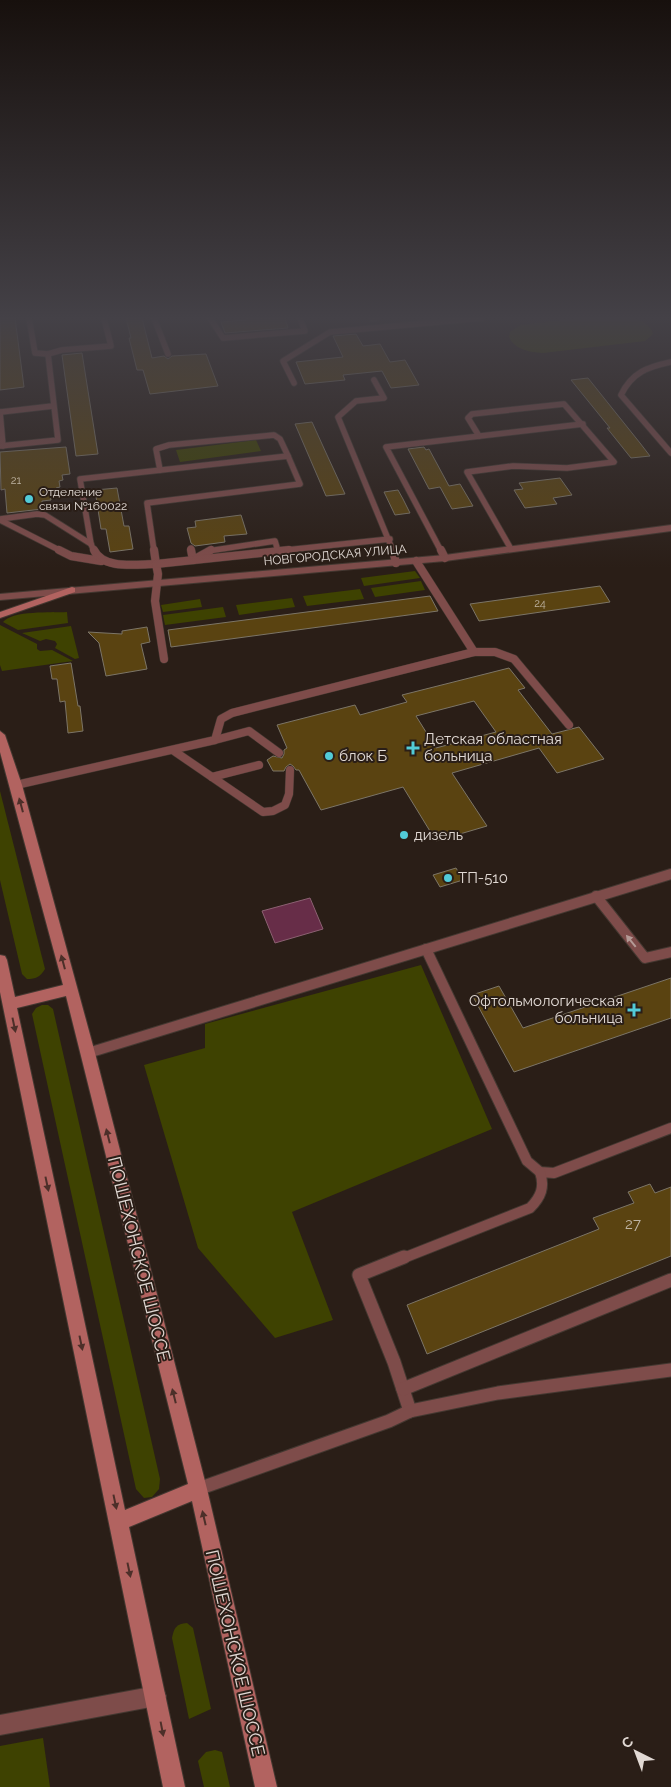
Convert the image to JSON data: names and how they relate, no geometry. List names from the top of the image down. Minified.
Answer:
{"streets":{"main road":["ПОШЕХОНСКОЕ ШОССЕ"],"street":["НОВГОРОДСКАЯ УЛИЦА"]},"places":{"other":["Отделение связи №160022","блок Б","дизель","ТП-510"],"health":["Детская областная больница","Офтольмологическая больница"]},"house_numbers":["21","24","27"],"north":"top left"}
